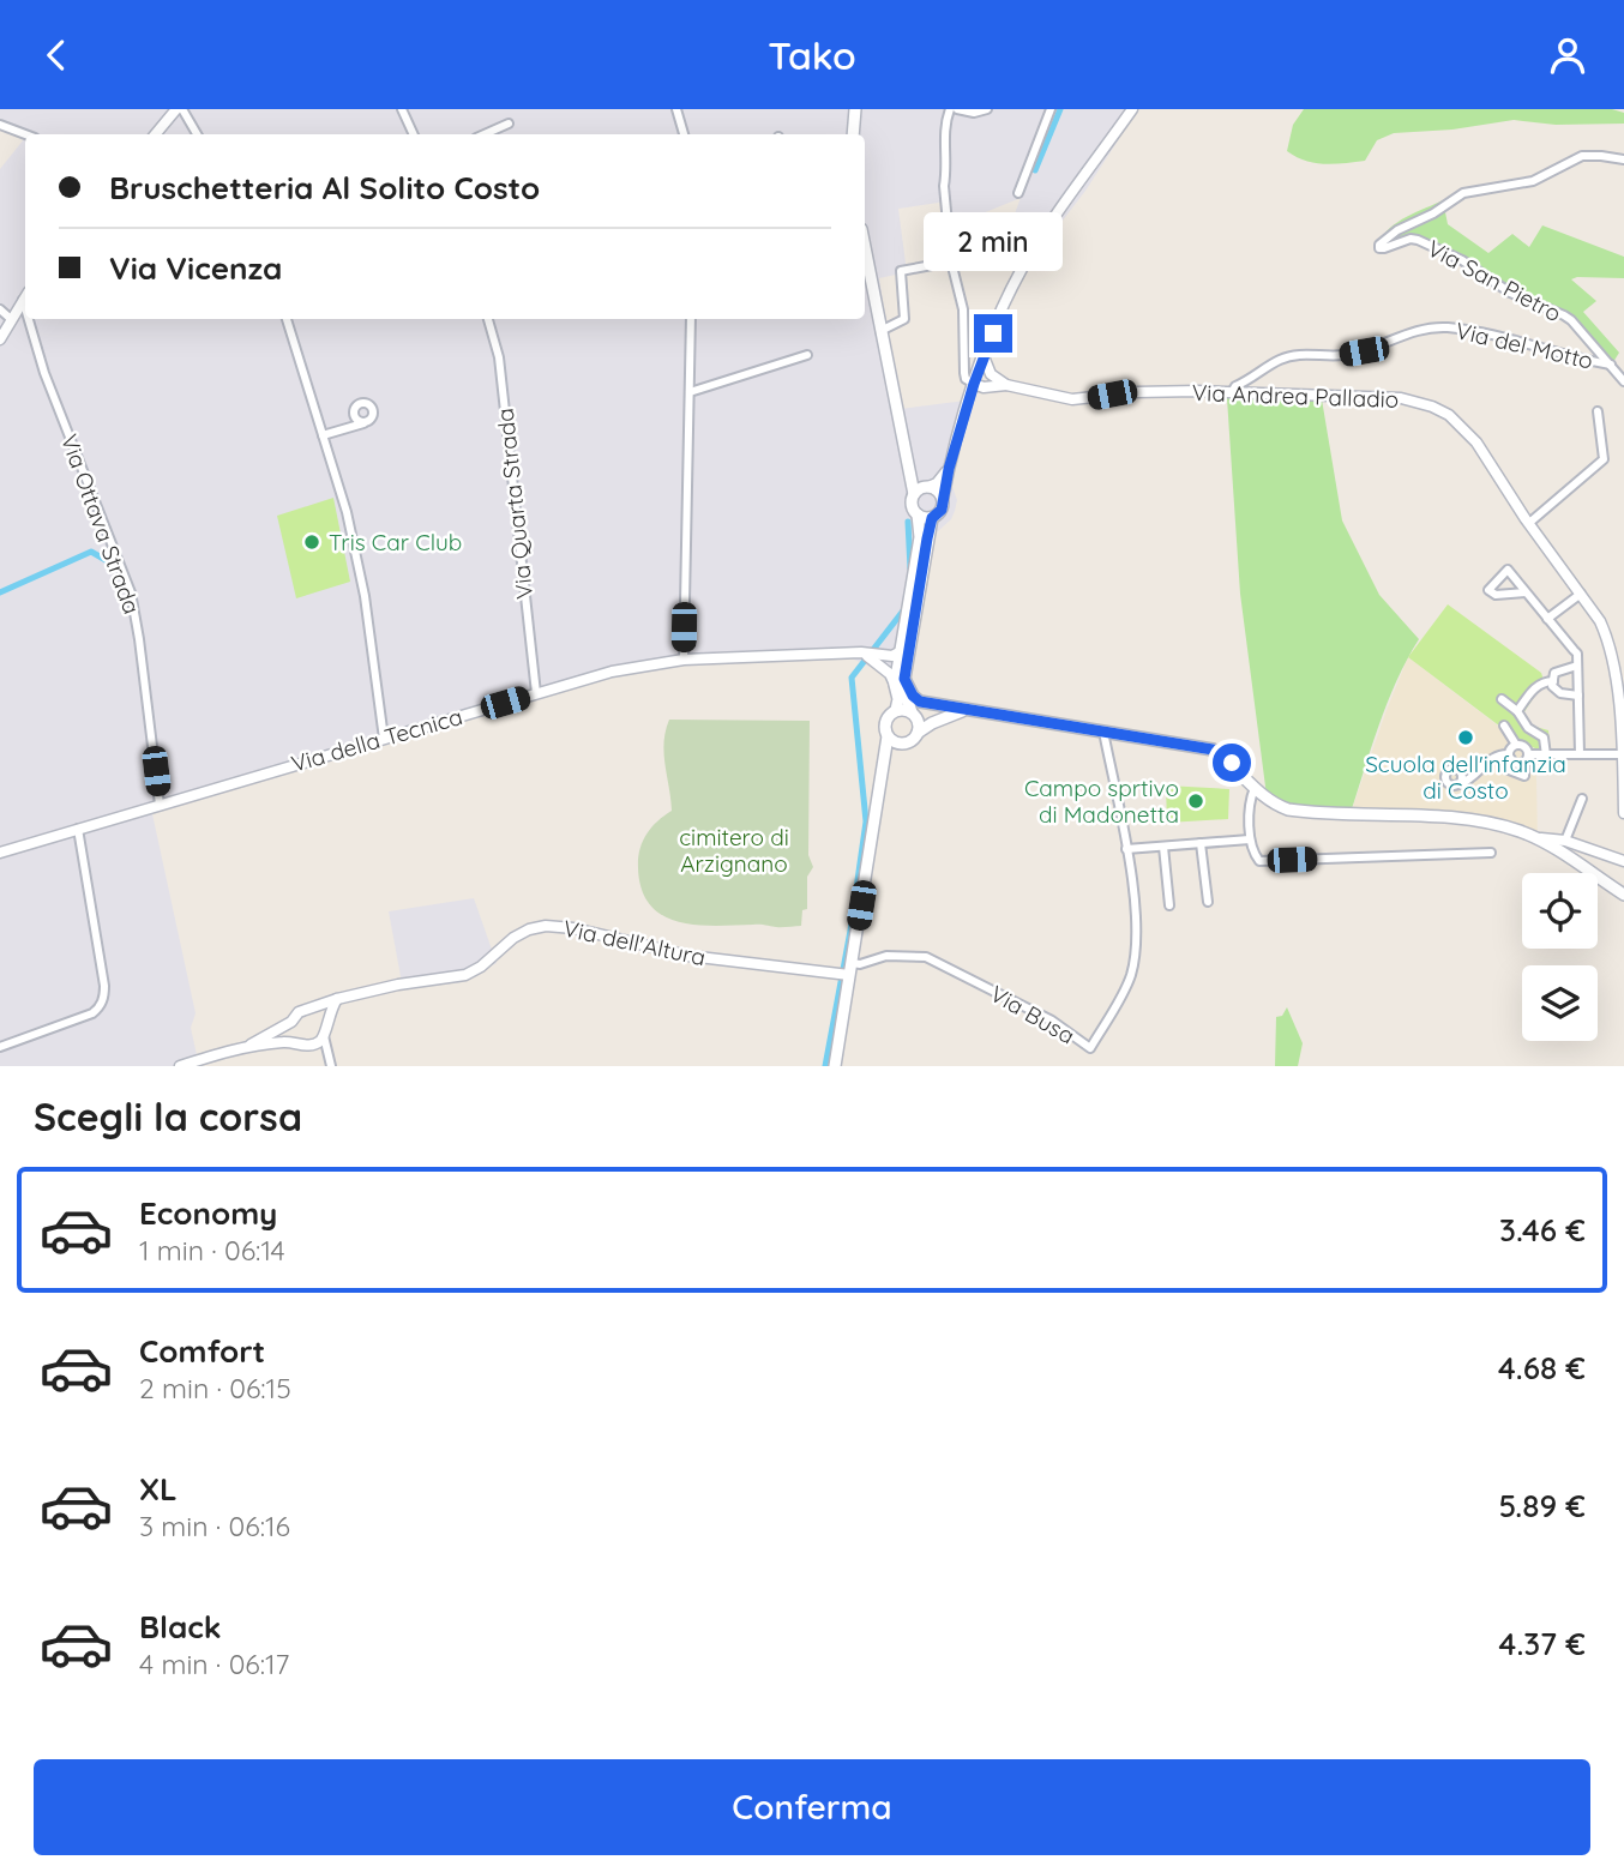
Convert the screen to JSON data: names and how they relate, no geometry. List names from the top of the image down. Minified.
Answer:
{"streets":{"street":["Via San Pietro","Via del Motto","Via Andrea Palladio","Via Quarta Strada","Via Ottava Strada","Via della Tecnica","Via dell'Altura","Via Busa"]},"crossings":[["Via San Pietro","Via del Motto"],["Via del Motto","Via Andrea Palladio"],["Via Quarta Strada","Via della Tecnica"],["Via Ottava Strada","Via della Tecnica"],["Via dell'Altura","Via Busa"]],"parks":["cimitero di Arzignano"],"places":["Tris Car Club","Scuola dell'infanzia di Costo","Campo sprtivo di Madonetta"],"page":{"header":"Tako","banner":["Bruschetteria Al Solito Costo","Via Vicenza"],"bubble":"2 min","heading":"Scegli la corsa","list":[{"name":"Economy","note":"1 min · 06:14","value":"3.46 €"},{"name":"Comfort","note":"2 min · 06:15","value":"4.68 €"},{"name":"XL","note":"3 min · 06:16","value":"5.89 €"},{"name":"Black","note":"4 min · 06:17","value":"4.37 €"}],"buttons":"Conferma"}}
